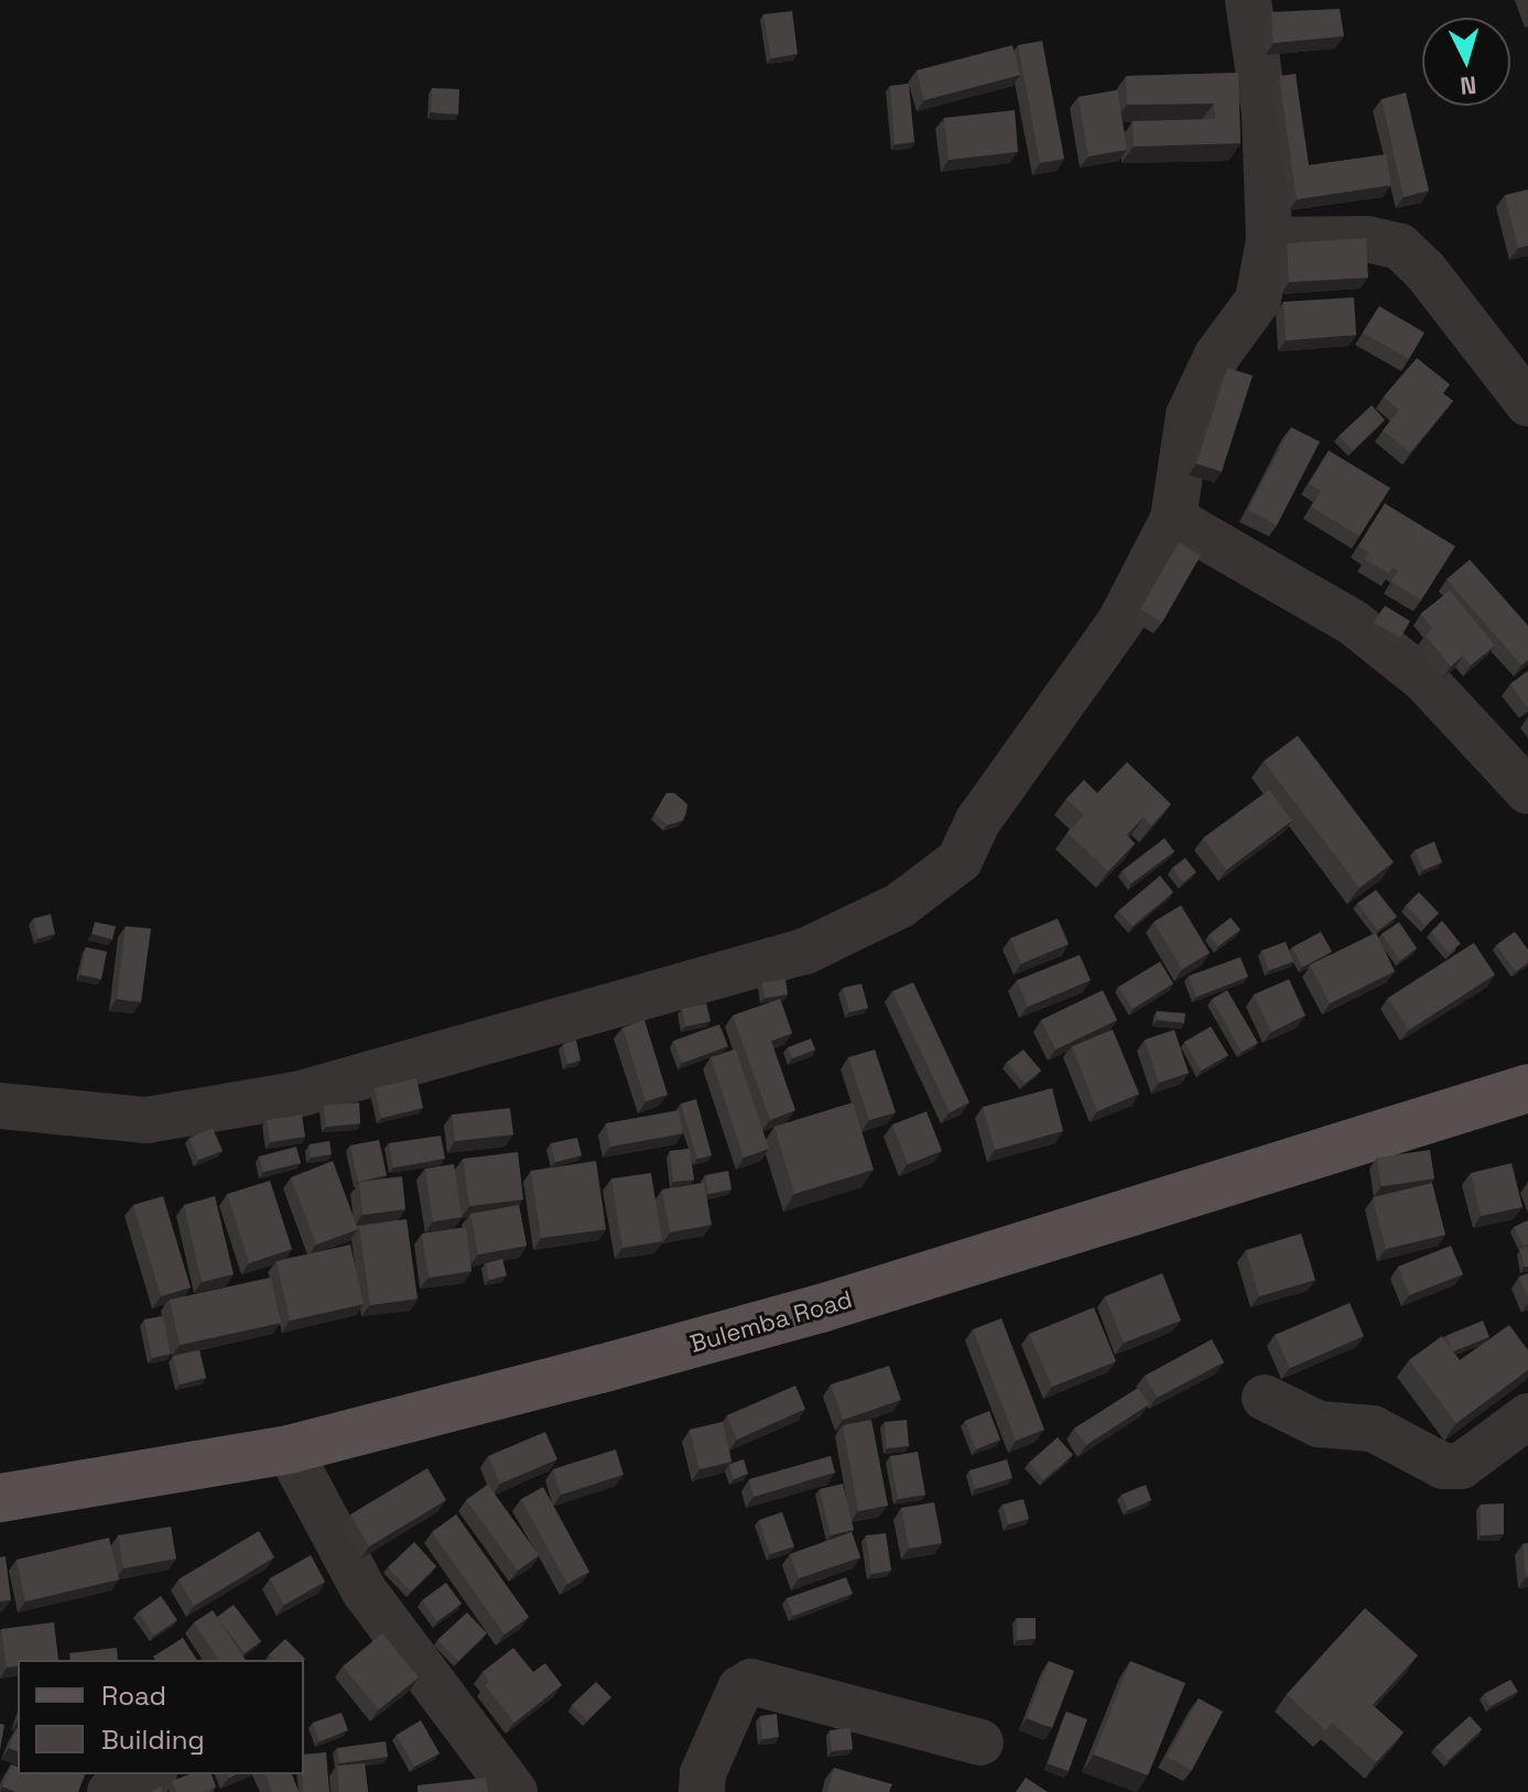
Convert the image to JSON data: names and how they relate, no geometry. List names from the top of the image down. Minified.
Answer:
{"streets":{"main road":["Bulemba Road"]},"legend":["Road","Building"],"north":"bottom"}
